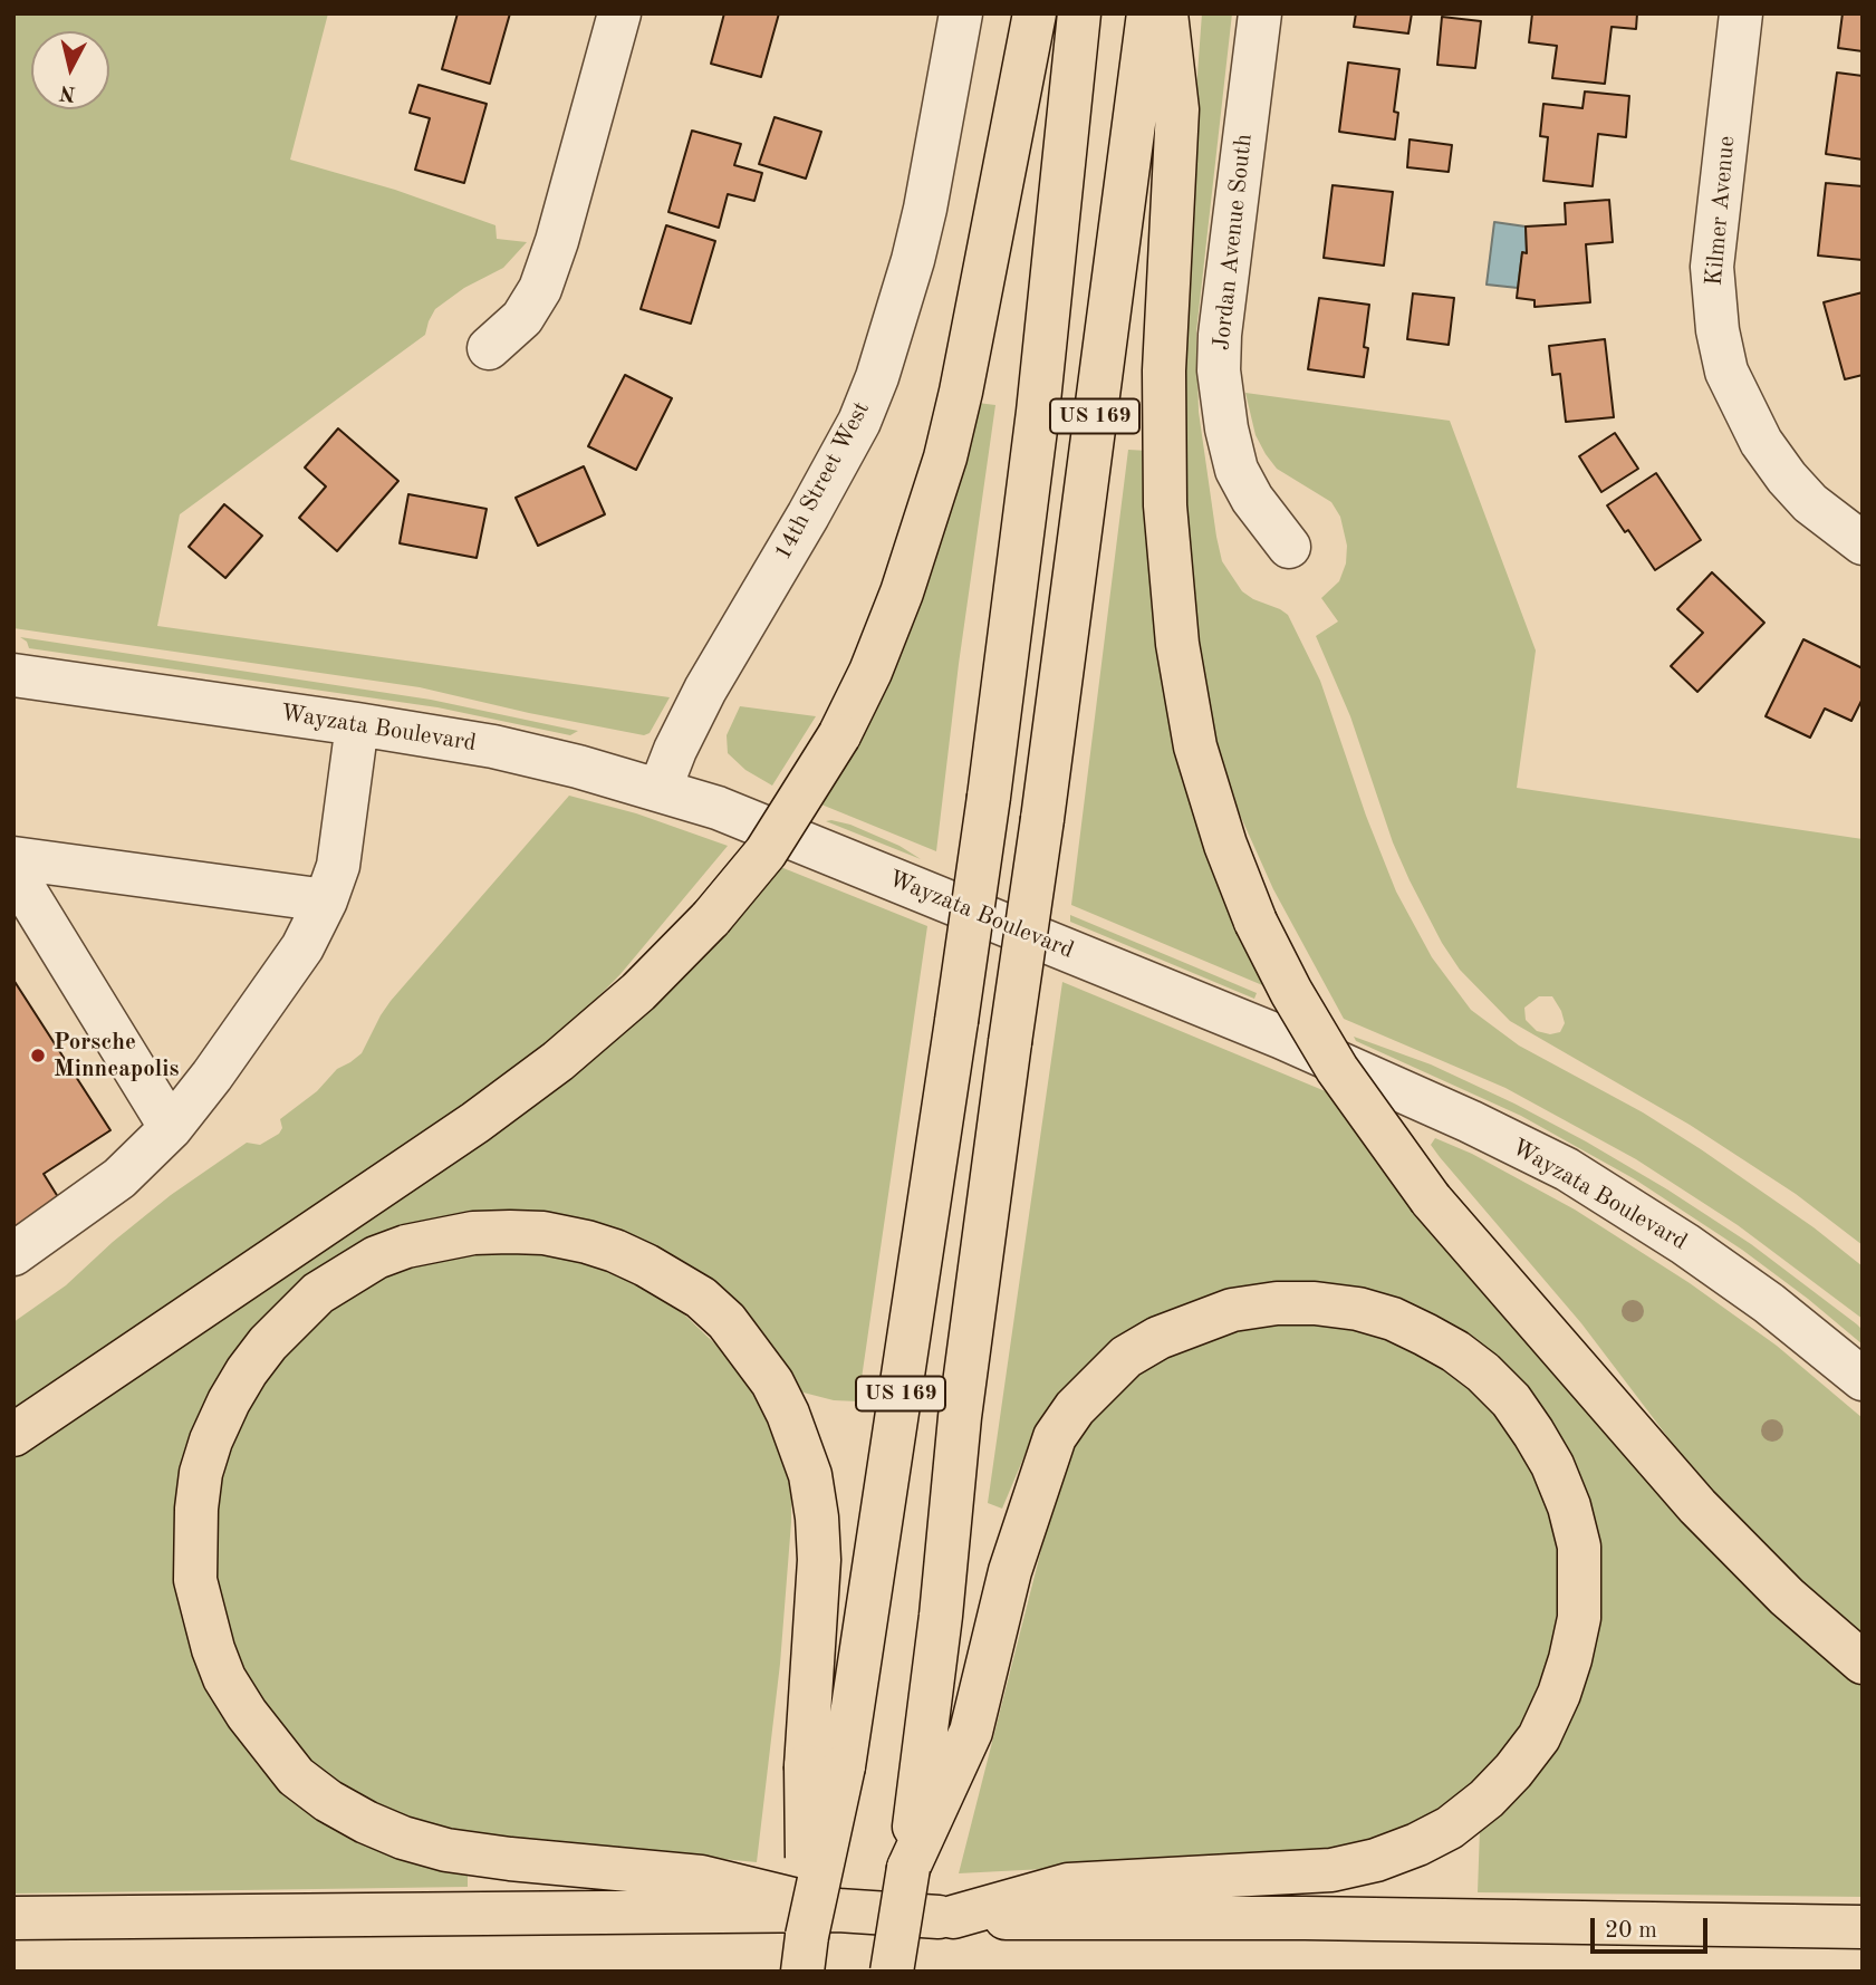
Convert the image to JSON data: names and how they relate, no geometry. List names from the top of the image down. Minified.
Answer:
{"streets":{"highway":["US 169"],"street":["Kilmer Avenue","Jordan Avenue South","14th Street West","Wayzata Boulevard"]},"crossings":[["14th Street West","Wayzata Boulevard"]],"places":["Porsche Minneapolis"],"scale_bar":"20 m","north":"bottom"}
